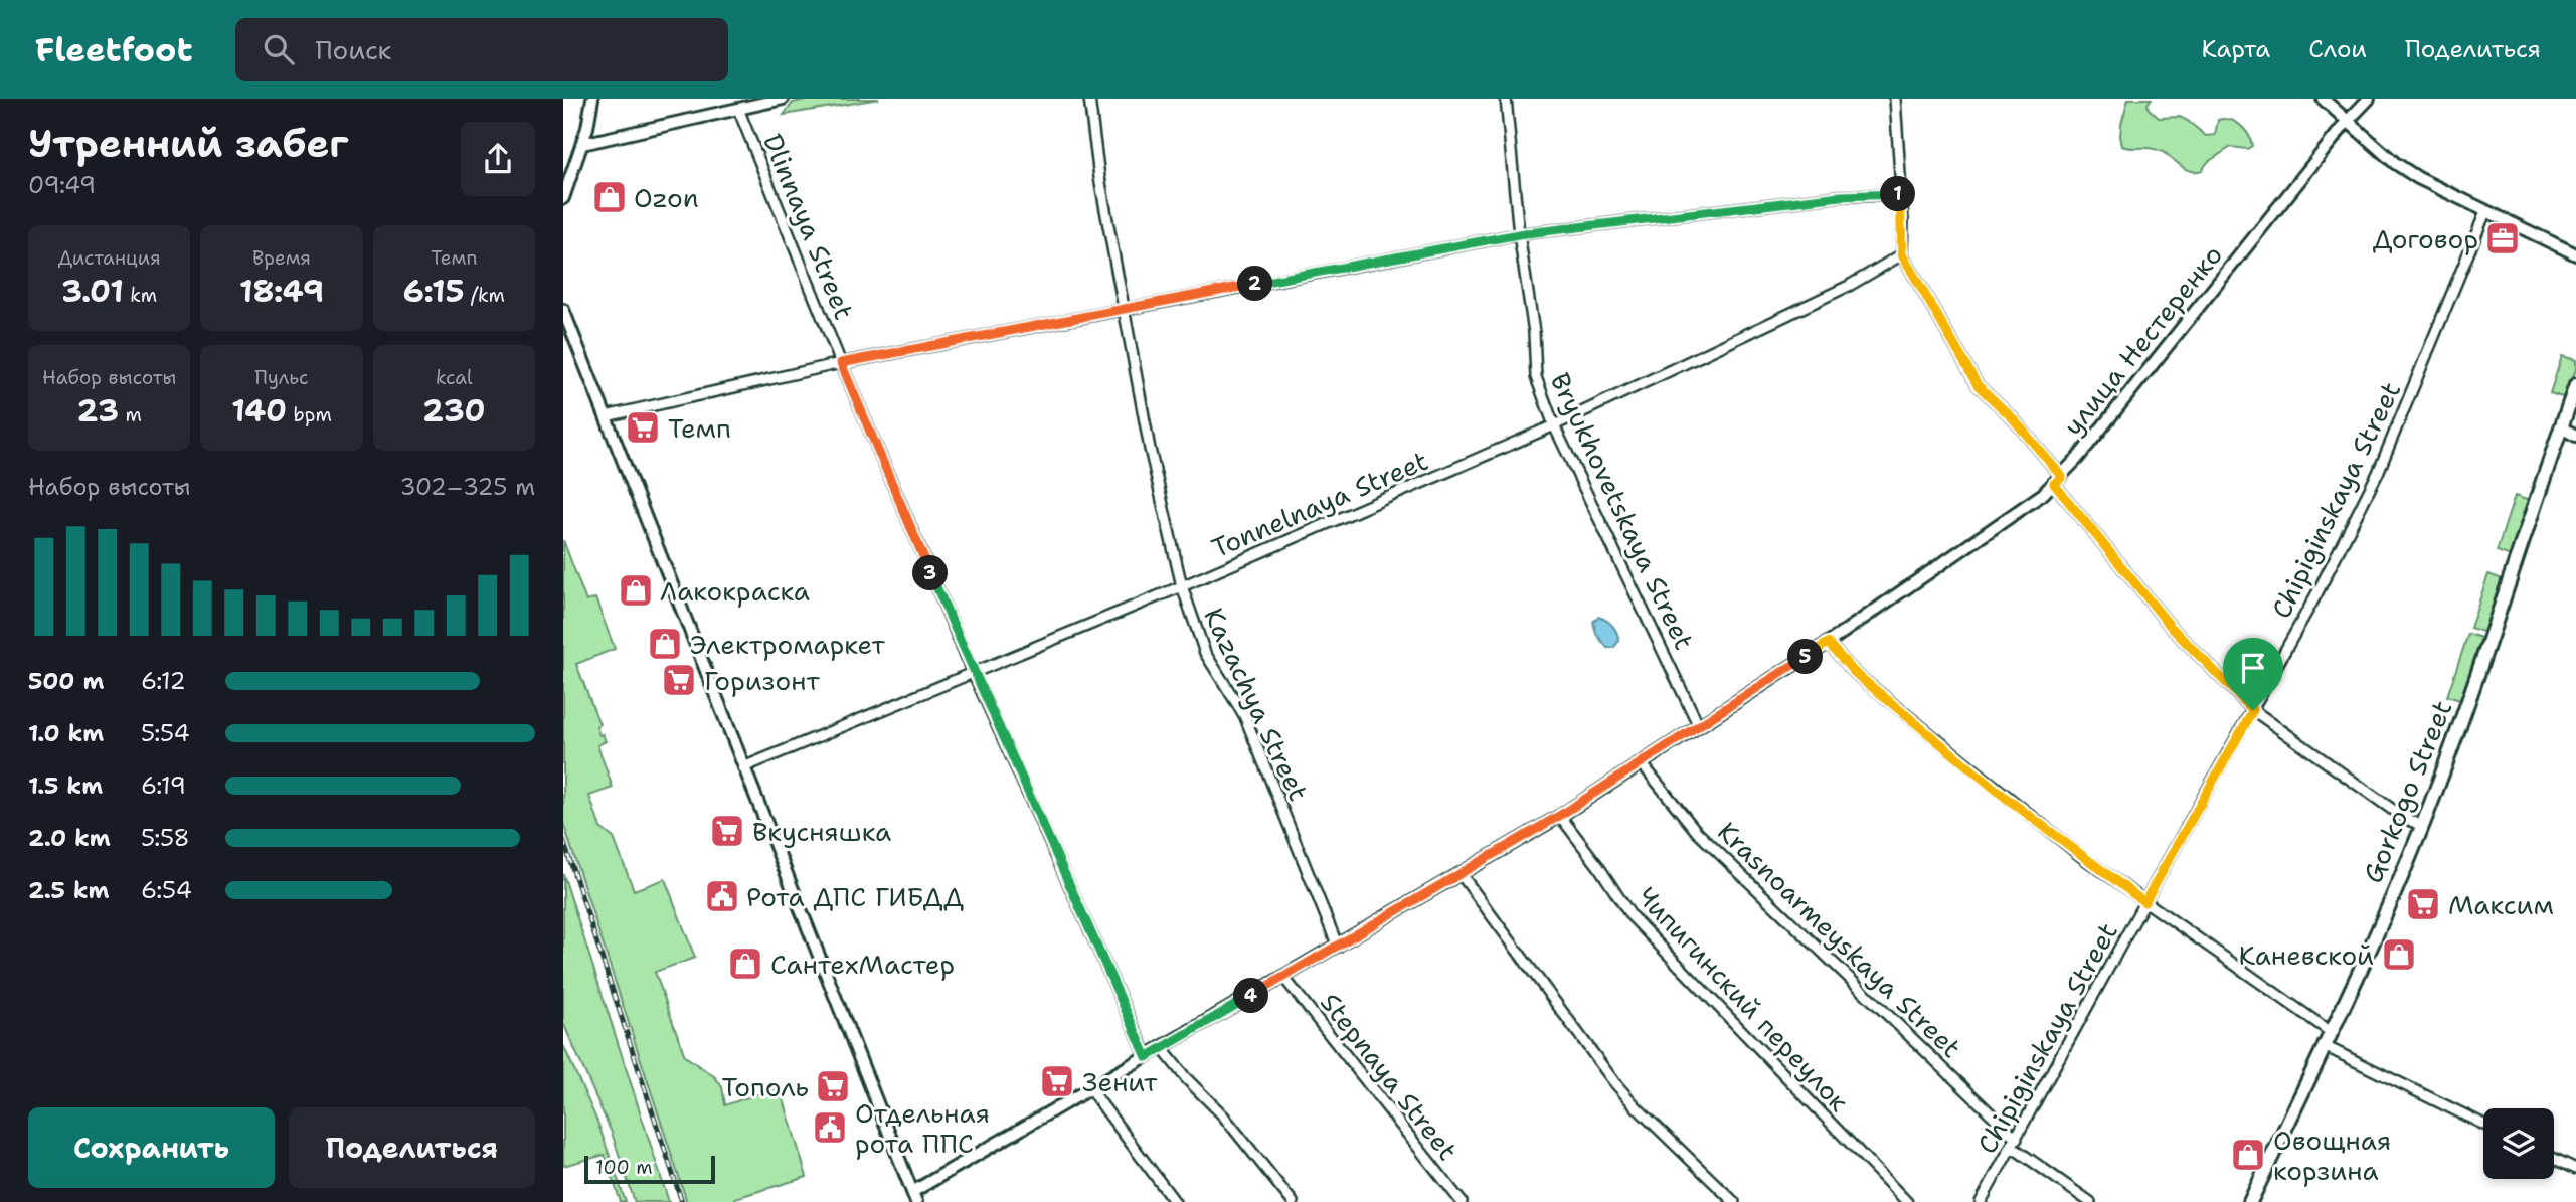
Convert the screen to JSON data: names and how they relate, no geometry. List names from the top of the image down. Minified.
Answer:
{"streets":{"main road":["Gorkogo Street"],"street":["Dlinnaya Street","улица Нестеренко","Chipiginskaya Street","Tonnelnaya Street","Bryukhovetskaya Street","Kazachya Street","Krasnoarmeyskaya Street","Чипигинский переулок","Stepnaya Street"]},"crossings":[["Dlinnaya Street","улица Нестеренко"],["Dlinnaya Street","Tonnelnaya Street"],["улица Нестеренко","Bryukhovetskaya Street"],["улица Нестеренко","Kazachya Street"],["улица Нестеренко","Krasnoarmeyskaya Street"],["улица Нестеренко","Чипигинский переулок"],["улица Нестеренко","Stepnaya Street"],["Chipiginskaya Street","Krasnoarmeyskaya Street"],["Tonnelnaya Street","Bryukhovetskaya Street"],["Tonnelnaya Street","Kazachya Street"]],"places":{"shop":["Ozon","Лакокраска","Электромаркет","Каневской","СантехМастер","Овощная корзина"],"office":["Договор"],"supermarket":["Темп","Горизонт","Вкусняшка","Максим","Зенит","Тополь"],"public building":["Рота ДПС ГИБДД","Отдельная рота ППС"]},"scale_bar":"100 m","page":{"header":"Fleetfoot","search":"Поиск","nav":["Карта","Слои","Поделиться"],"heading":["Утренний забег","09:49"],"pins":["1","2","3","5","4"],"stats":[["Дистанция","3.01 km"],["Время","18:49"],["Темп","6:15 /km"],["Набор высоты","23 m"],["Пульс","140 bpm"],["kcal","230"]],"chart":["Набор высоты","302–325 m"],"list":[{"name":"500 m","note":"6:12"},{"name":"1.0 km","note":"5:54"},{"name":"1.5 km","note":"6:19"},{"name":"2.0 km","note":"5:58"},{"name":"2.5 km","note":"6:54"}],"buttons":["Сохранить","Поделиться"],"scale":"100 m"}}
